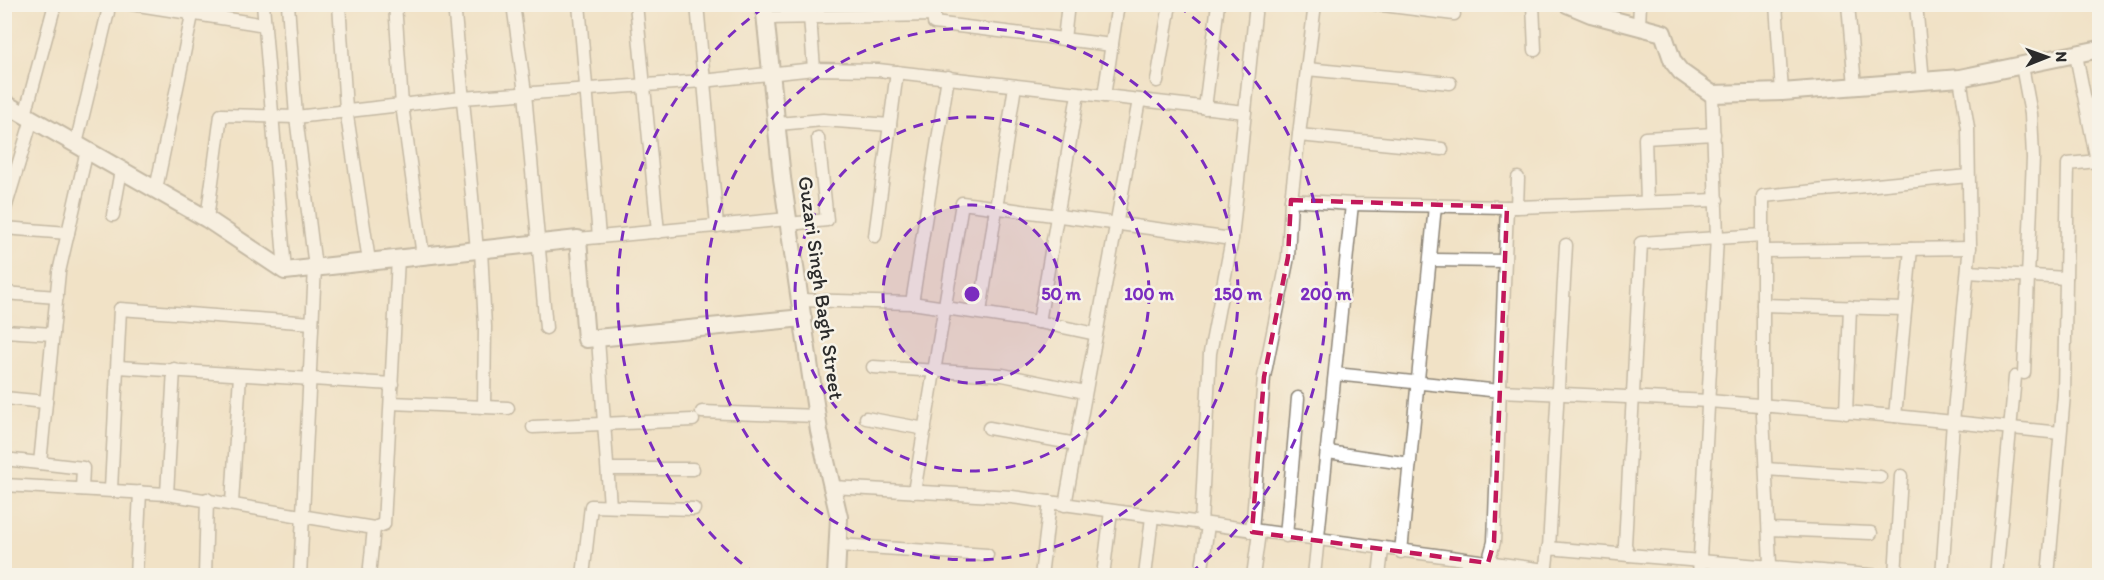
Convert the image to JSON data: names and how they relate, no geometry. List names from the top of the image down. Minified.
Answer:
{"streets":{"street":["Guzari Singh Bagh Street"]},"north":"right","rings":["50 m","100 m","150 m","200 m"]}
